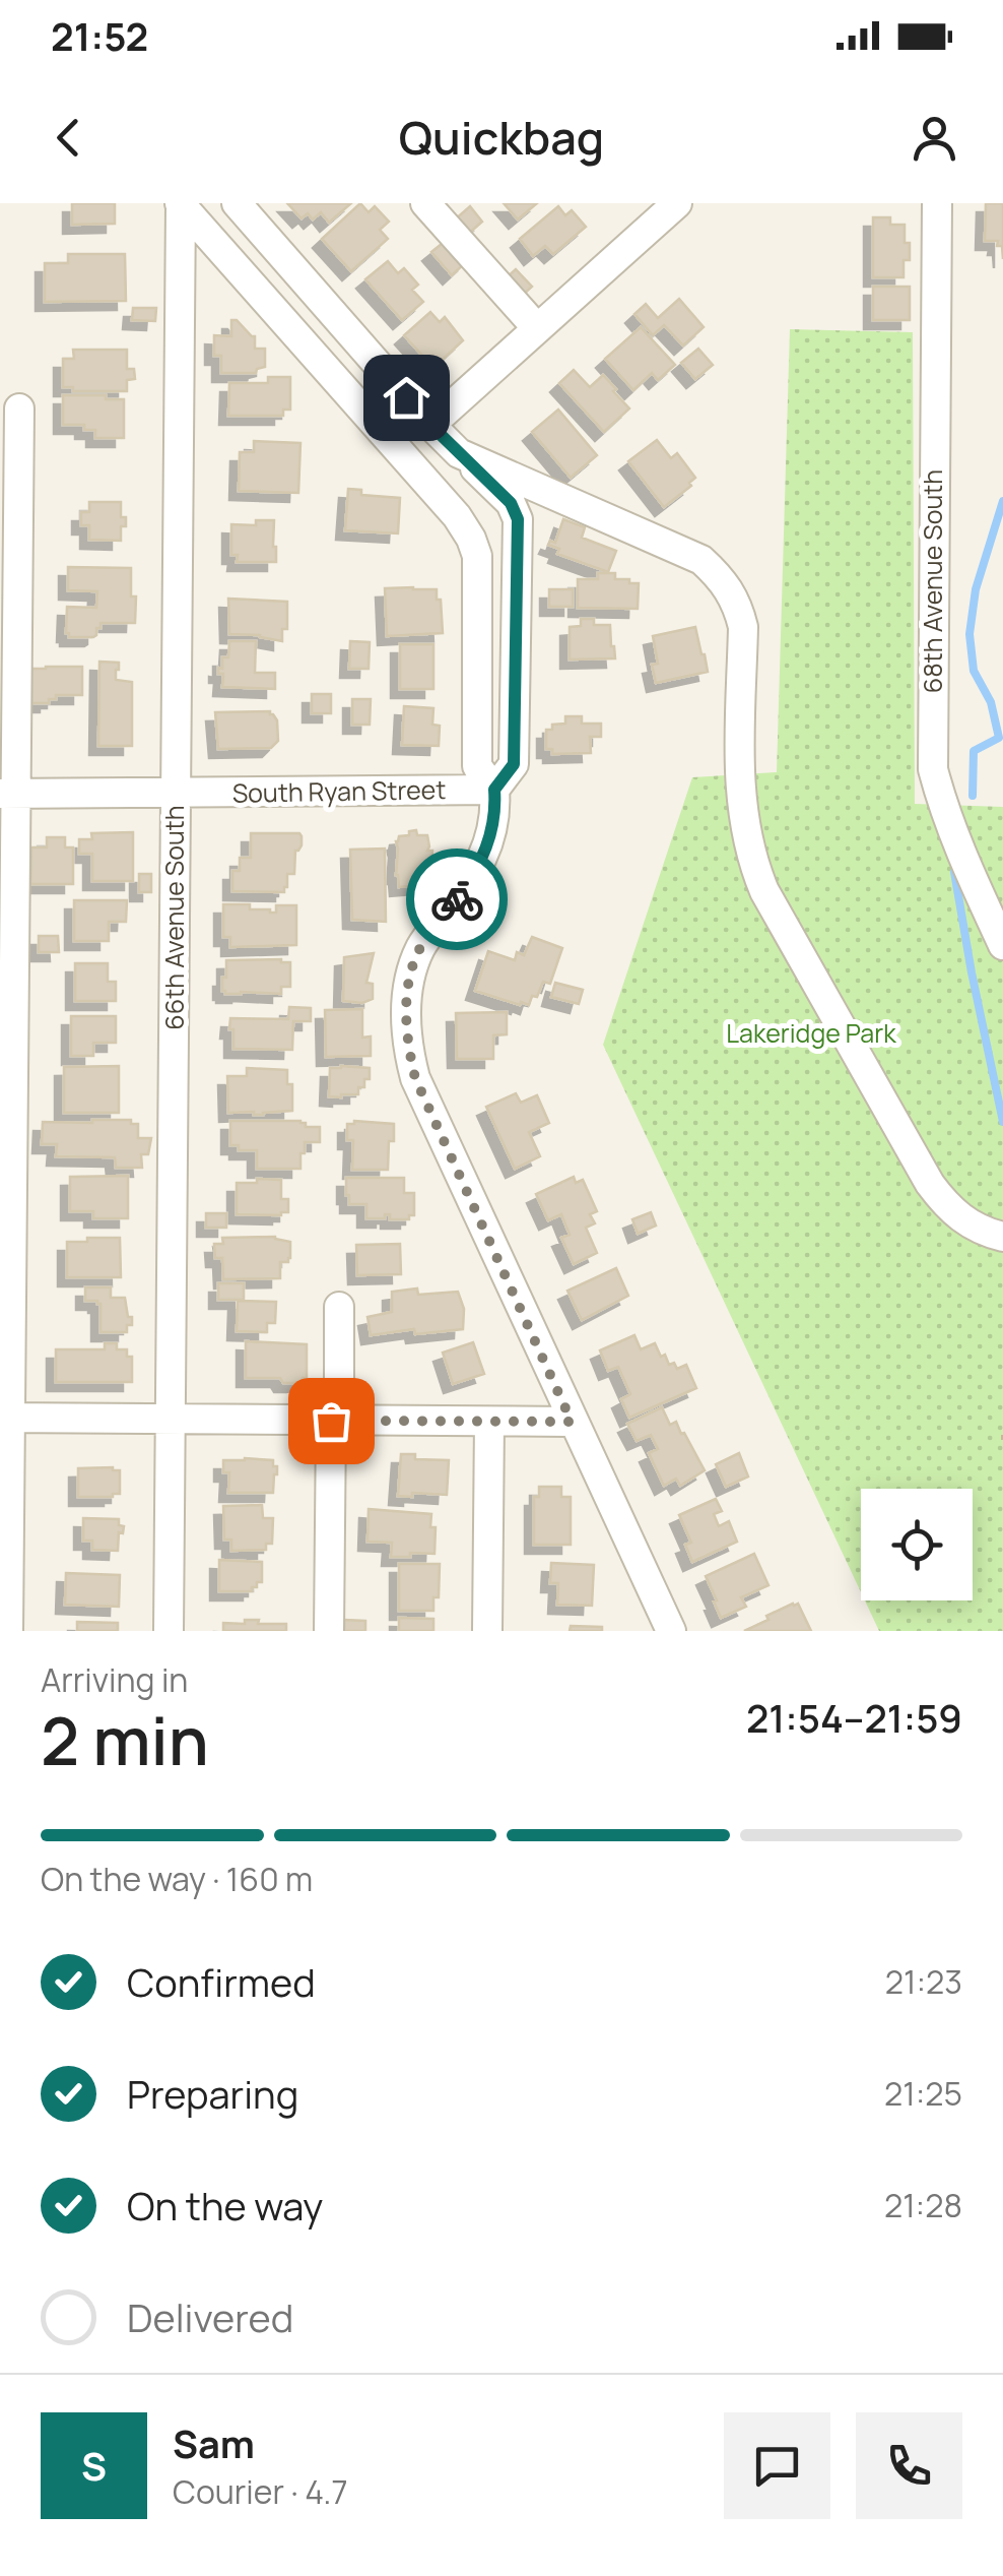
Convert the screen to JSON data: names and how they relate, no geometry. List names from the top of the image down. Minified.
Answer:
{"streets":{"street":["68th Avenue South","South Ryan Street","66th Avenue South"]},"crossings":[["South Ryan Street","66th Avenue South"]],"parks":["Lakeridge Park"],"page":{"status":"21:52","header":"Quickbag","heading":["2 min","Arriving in","21:54–21:59"],"panel":["Sam","Courier · 4.7"],"bar":"On the way · 160 m","list":[["Confirmed","21:23"],["Preparing","21:25"],["On the way","21:28"],"Delivered"],"round":"S"}}
